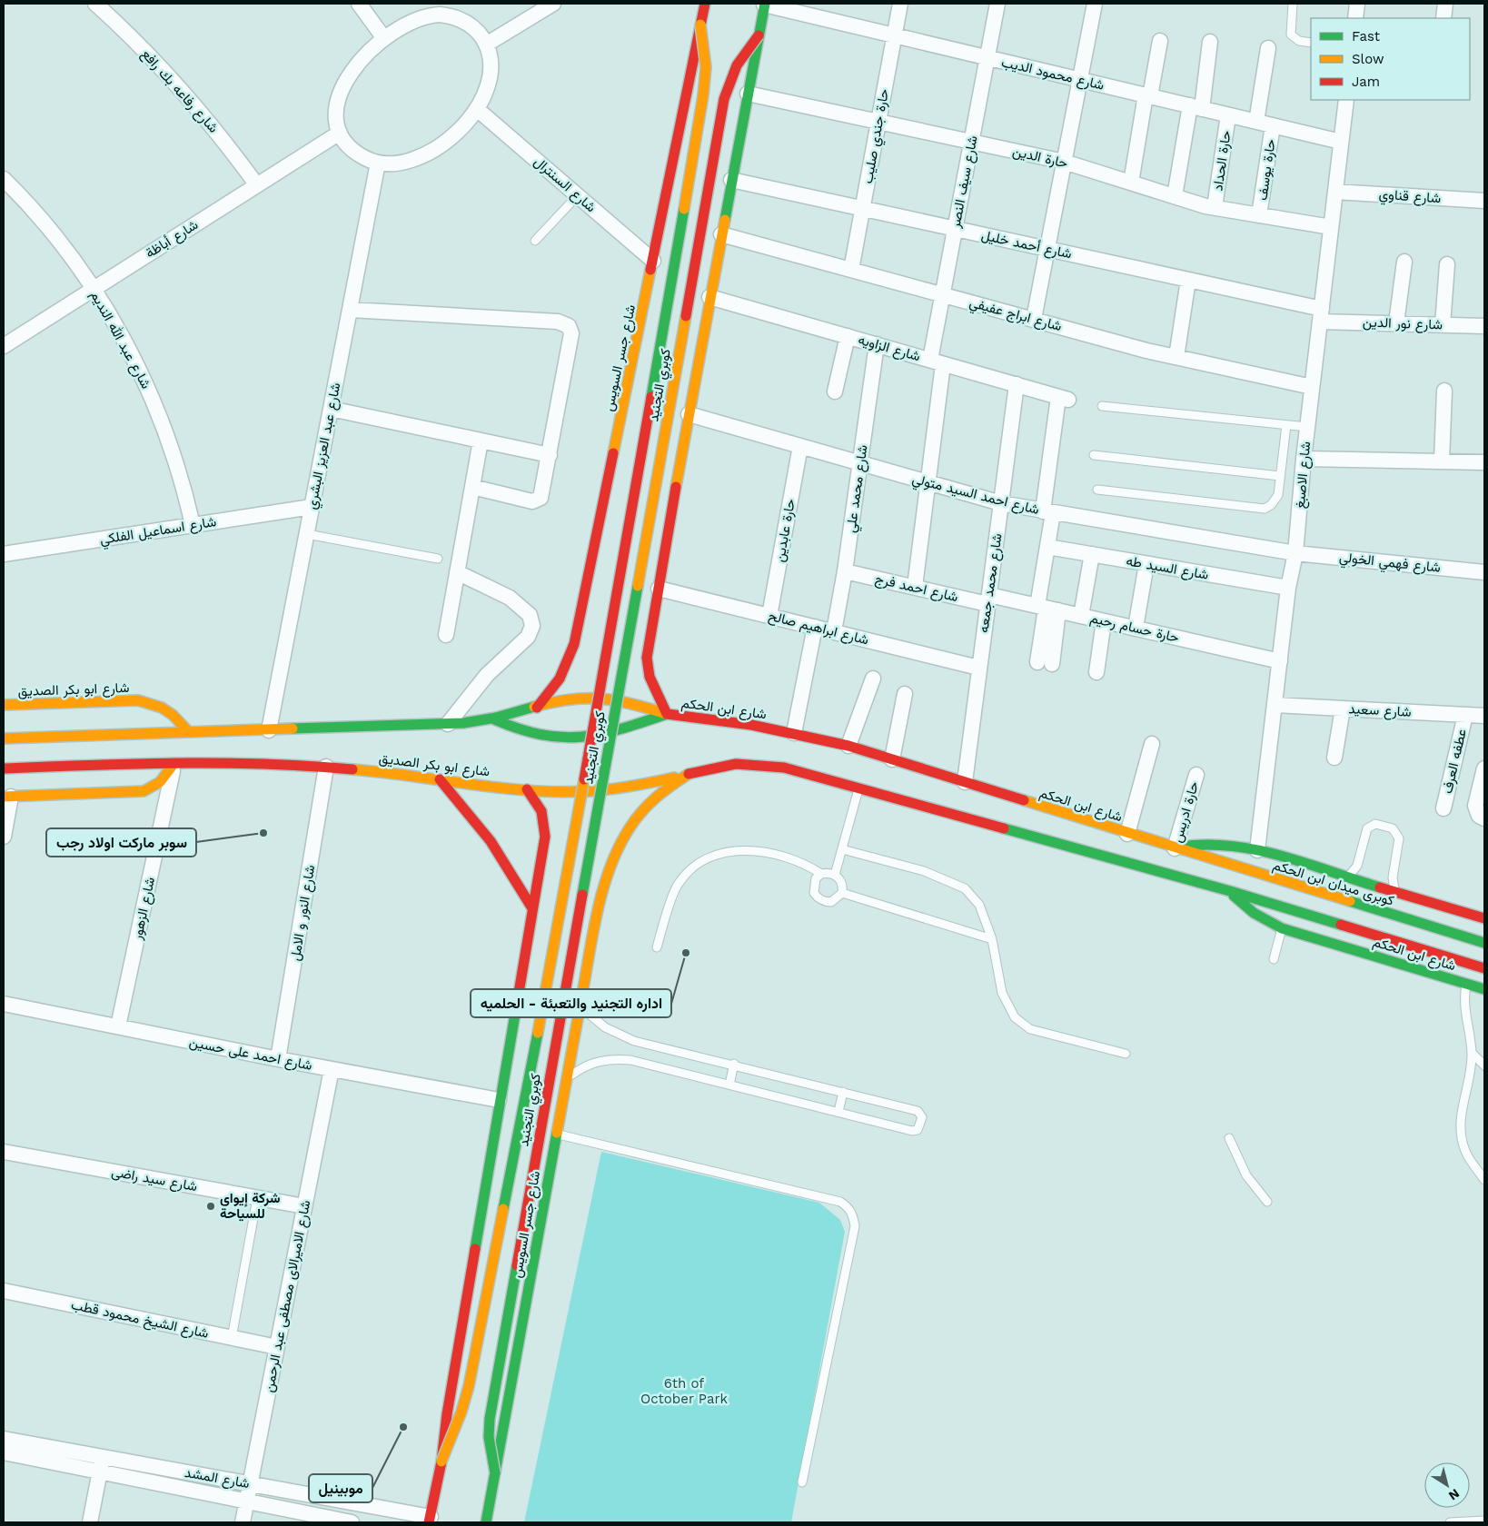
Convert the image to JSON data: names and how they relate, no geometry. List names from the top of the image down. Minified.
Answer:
{"streets":{"main road":["شارع جسر السويس","كوبري التجنيد","شارع ابو بكر الصديق","شارع ابن الحكم","كوبرى ميدان ابن الحكم"],"street":["شارع محمود الديب","شارع رفاعه بك رافع","حارة جندي صليب","حارة الدين","حارة الحداد","حارة يوسف","شارع سيف النصر","شارع السنترال","شارع قناوي","شارع أباظة","شارع أحمد خليل","شارع ابراج عفيفي","شارع نور الدين","شارع عبد الله النديم","شارع الزاويه","شارع عبد العزيز البشري","شارع الاصبغ","شارع محمد علي","شارع احمد السيد متولي","شارع اسماعيل الفلكي","حارة عابدين","شارع فهمي الخولي","شارع السيد طه","شارع محمد جمعه","شارع احمد فرج","شارع ابراهيم صالح","حارة حسام رحيم","شارع سعيد","عطفه العرف","حارة ادريس","شارع الزهور","شارع النور و الامل","شارع احمد على حسين","شارع سيد راضى","شارع الاميرالاى مصطفى عبد الرحمن","شارع الشيخ محمود قطب","شارع المشد"]},"crossings":[["شارع محمود الديب","حارة جندي صليب"],["شارع محمود الديب","حارة الحداد"],["شارع محمود الديب","حارة يوسف"],["شارع محمود الديب","شارع سيف النصر"],["شارع محمود الديب","شارع الاصبغ"],["شارع رفاعه بك رافع","شارع أباظة"],["حارة جندي صليب","حارة الدين"],["حارة جندي صليب","شارع أحمد خليل"],["حارة جندي صليب","شارع ابراج عفيفي"],["حارة الدين","حارة الحداد"],["حارة الدين","حارة يوسف"],["حارة الدين","شارع سيف النصر"],["حارة الدين","شارع الاصبغ"],["شارع سيف النصر","شارع أحمد خليل"],["شارع سيف النصر","شارع ابراج عفيفي"],["شارع سيف النصر","شارع الزاويه"],["شارع سيف النصر","شارع احمد السيد متولي"],["شارع سيف النصر","شارع احمد فرج"],["شارع السنترال","شارع أباظة"],["شارع السنترال","شارع جسر السويس"],["شارع السنترال","شارع عبد العزيز البشري"],["شارع قناوي","شارع الاصبغ"],["شارع أباظة","شارع عبد الله النديم"],["شارع أباظة","شارع عبد العزيز البشري"],["شارع أحمد خليل","شارع نور الدين"],["شارع أحمد خليل","شارع الاصبغ"],["شارع ابراج عفيفي","شارع الاصبغ"],["شارع نور الدين","شارع الاصبغ"],["شارع عبد الله النديم","شارع اسماعيل الفلكي"],["شارع الزاويه","شارع محمد علي"],["شارع الزاويه","شارع احمد السيد متولي"],["شارع الزاويه","شارع محمد جمعه"],["شارع جسر السويس","كوبري التجنيد"],["شارع جسر السويس","شارع ابو بكر الصديق"],["شارع جسر السويس","شارع ابن الحكم"],["شارع عبد العزيز البشري","شارع اسماعيل الفلكي"],["شارع الاصبغ","شارع احمد السيد متولي"],["شارع الاصبغ","شارع فهمي الخولي"],["شارع الاصبغ","شارع السيد طه"],["شارع الاصبغ","حارة حسام رحيم"],["شارع الاصبغ","شارع ابن الحكم"],["شارع الاصبغ","شارع سعيد"],["شارع محمد علي","شارع احمد السيد متولي"],["شارع محمد علي","شارع احمد فرج"],["شارع محمد علي","شارع ابراهيم صالح"],["شارع احمد السيد متولي","حارة عابدين"],["شارع احمد السيد متولي","شارع فهمي الخولي"],["شارع احمد السيد متولي","شارع محمد جمعه"],["حارة عابدين","شارع ابراهيم صالح"],["شارع محمد جمعه","شارع احمد فرج"],["شارع محمد جمعه","شارع ابراهيم صالح"],["شارع محمد جمعه","حارة حسام رحيم"],["شارع محمد جمعه","شارع ابن الحكم"],["شارع احمد فرج","حارة حسام رحيم"],["شارع ابو بكر الصديق","شارع ابن الحكم"],["شارع ابو بكر الصديق","شارع الزهور"],["شارع ابو بكر الصديق","شارع النور و الامل"],["شارع ابن الحكم","حارة ادريس"],["شارع ابن الحكم","كوبرى ميدان ابن الحكم"],["شارع سعيد","عطفه العرف"],["حارة ادريس","كوبرى ميدان ابن الحكم"],["شارع الزهور","شارع احمد على حسين"],["شارع النور و الامل","شارع احمد على حسين"],["شارع احمد على حسين","شارع الاميرالاى مصطفى عبد الرحمن"],["شارع سيد راضى","شارع الاميرالاى مصطفى عبد الرحمن"],["شارع الاميرالاى مصطفى عبد الرحمن","شارع الشيخ محمود قطب"],["شارع الاميرالاى مصطفى عبد الرحمن","شارع المشد"]],"parks":["6th of October Park"],"places":["سوبر ماركت اولاد رجب","اداره التجنيد والتعبئة - الحلميه","شركة إيواي للسياحة","موبينيل"],"legend":["Fast","Slow","Jam"],"north":"bottom right"}
